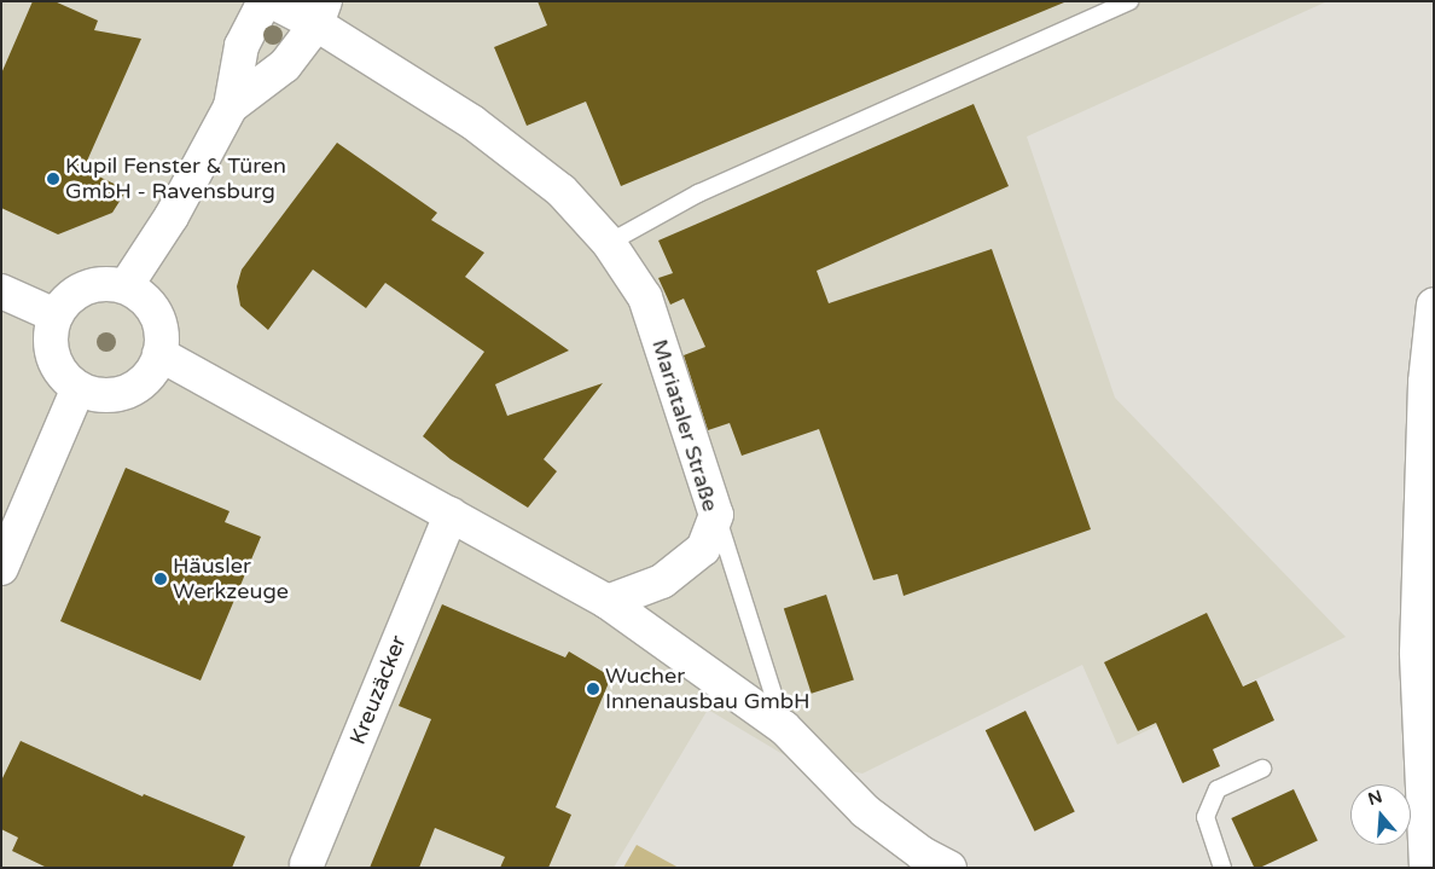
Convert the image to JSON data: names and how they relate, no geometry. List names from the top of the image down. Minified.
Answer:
{"streets":{"street":["Mariataler Straße","Kreuzäcker"]},"places":["Kupil Fenster & Türen GmbH - Ravensburg","Häusler Werkzeuge","Wucher Innenausbau GmbH"],"north":"top"}
